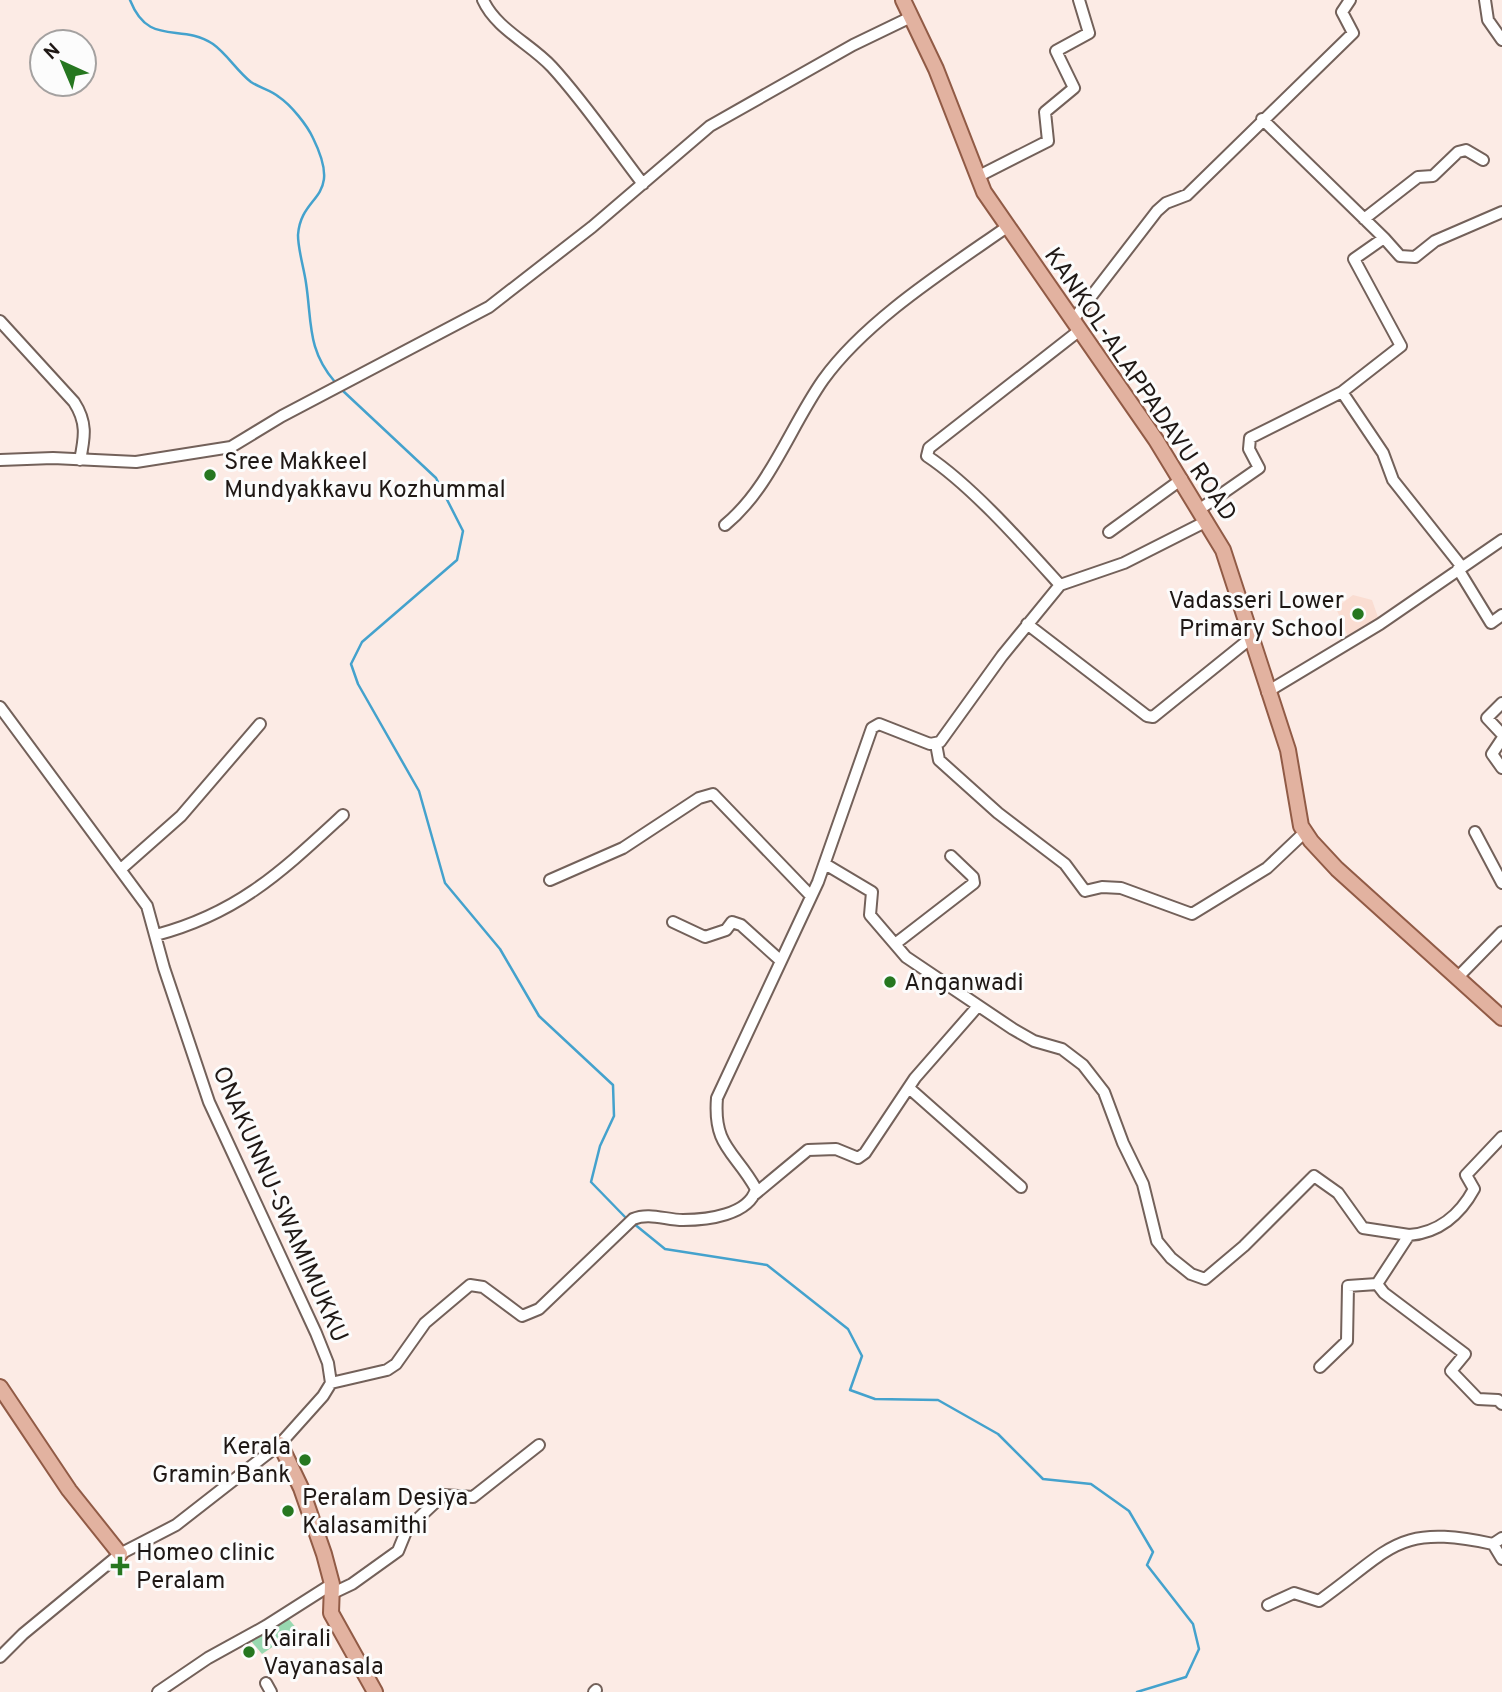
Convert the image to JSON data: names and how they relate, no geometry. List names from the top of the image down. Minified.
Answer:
{"streets":{"main road":["KANKOL-ALAPPADAVU ROAD"],"street":["ONAKUNNU-SWAMIMUKKU"]},"places":{"other":["Sree Makkeel Mundyakkavu Kozhummal","Vadasseri Lower Primary School","Anganwadi","Kerala Gramin Bank","Peralam Desiya Kalasamithi","Kairali Vayanasala"],"health":["Homeo clinic Peralam"]},"north":"top left"}
